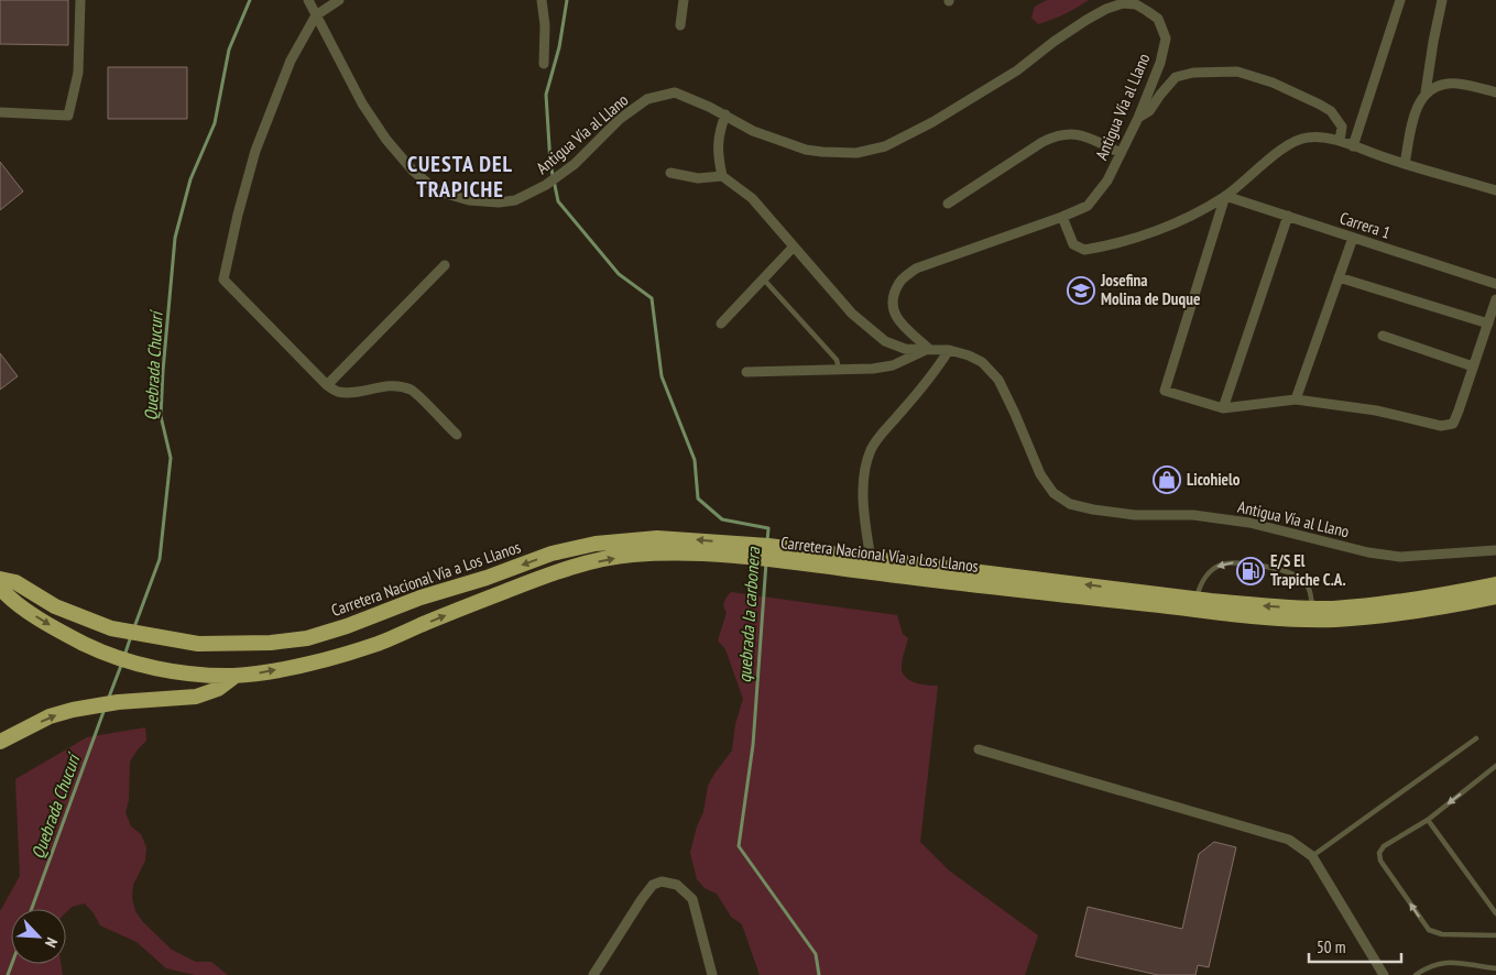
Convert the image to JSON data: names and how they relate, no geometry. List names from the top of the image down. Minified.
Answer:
{"streets":{"highway":["Carretera Nacional Vía a Los Llanos"],"street":["Antigua Vía al Llano","Carrera 1"]},"districts":["CUESTA DEL TRAPICHE"],"water":["Quebrada Chucurí","quebrada la carbonera"],"places":{"school or university":["Josefina Molina de Duque"],"shop":["Licohielo"],"fuel station":["E/S El Trapiche C.A."]},"scale_bar":"50 m","north":"bottom right"}
